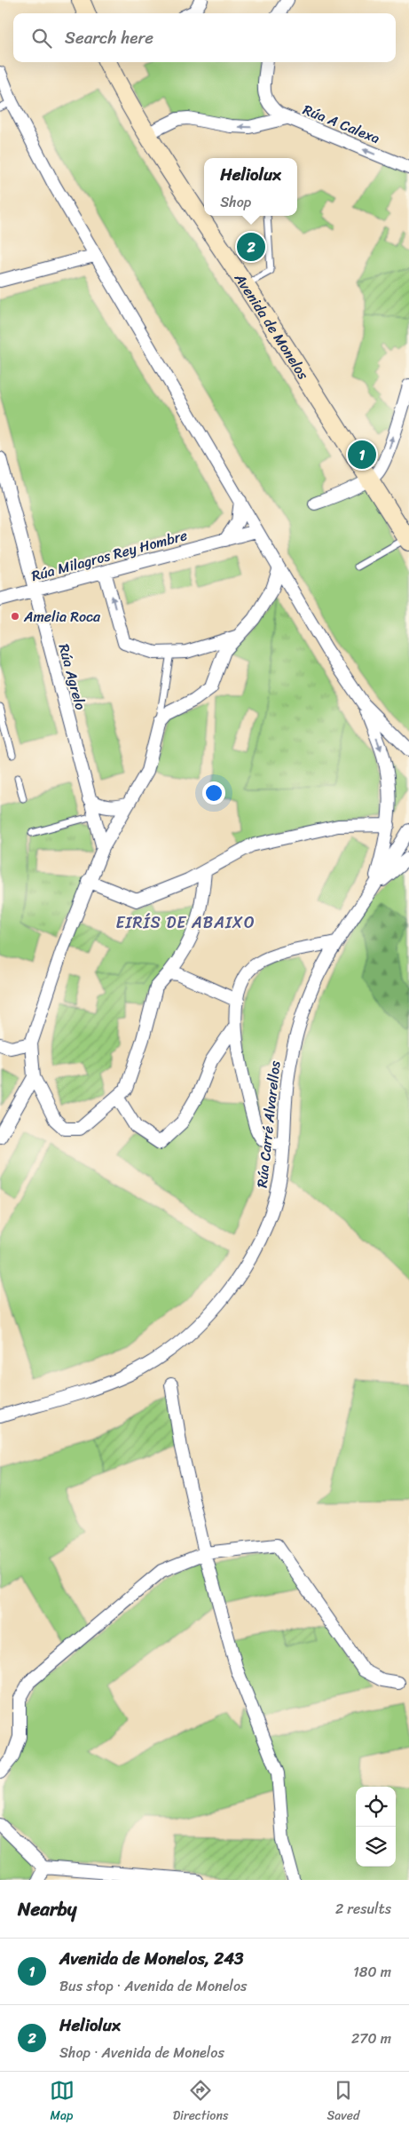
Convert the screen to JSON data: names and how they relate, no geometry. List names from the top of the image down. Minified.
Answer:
{"streets":{"street":["Rúa A Calexa","Avenida de Monelos","Rúa Milagros Rey Hombre","Rúa Agrelo","Rúa Carré Alvarellos"]},"crossings":[["Rúa A Calexa","Avenida de Monelos"],["Rúa Milagros Rey Hombre","Rúa Agrelo"]],"one_way":["Rúa A Calexa"],"districts":["EIRÍS DE ABAIXO"],"places":["Amelia Roca"],"page":{"search":"Search here","popup":["Heliolux","Shop"],"pins":["2","1"],"heading":["Nearby","2 results"],"list":[{"mark":"1","name":"Avenida de Monelos, 243","note":"Bus stop · Avenida de Monelos","value":"180 m"},{"mark":"2","name":"Heliolux","note":"Shop · Avenida de Monelos","value":"270 m"}],"nav":["Map","Directions","Saved"]}}
